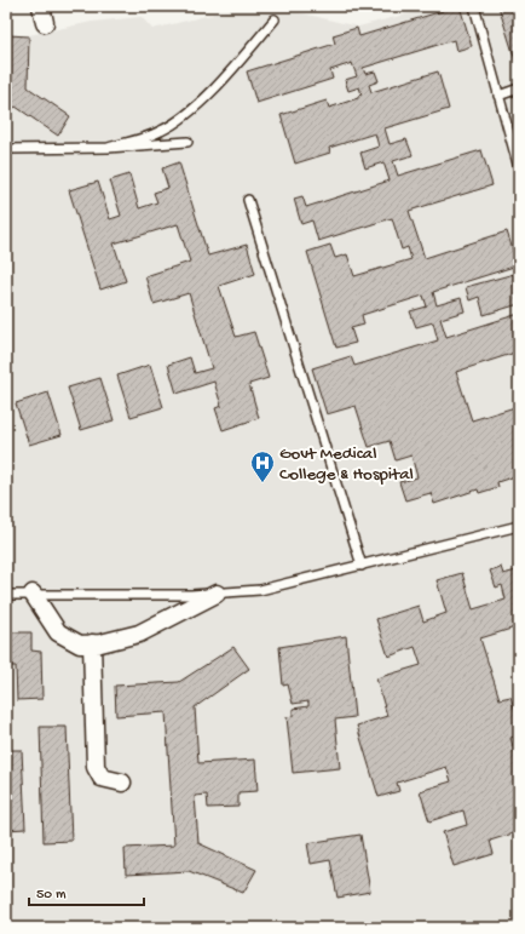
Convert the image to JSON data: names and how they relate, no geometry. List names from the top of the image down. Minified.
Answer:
{"places":{"hospital":["Govt Medical College & Hospital"]},"scale_bar":"50 m"}
